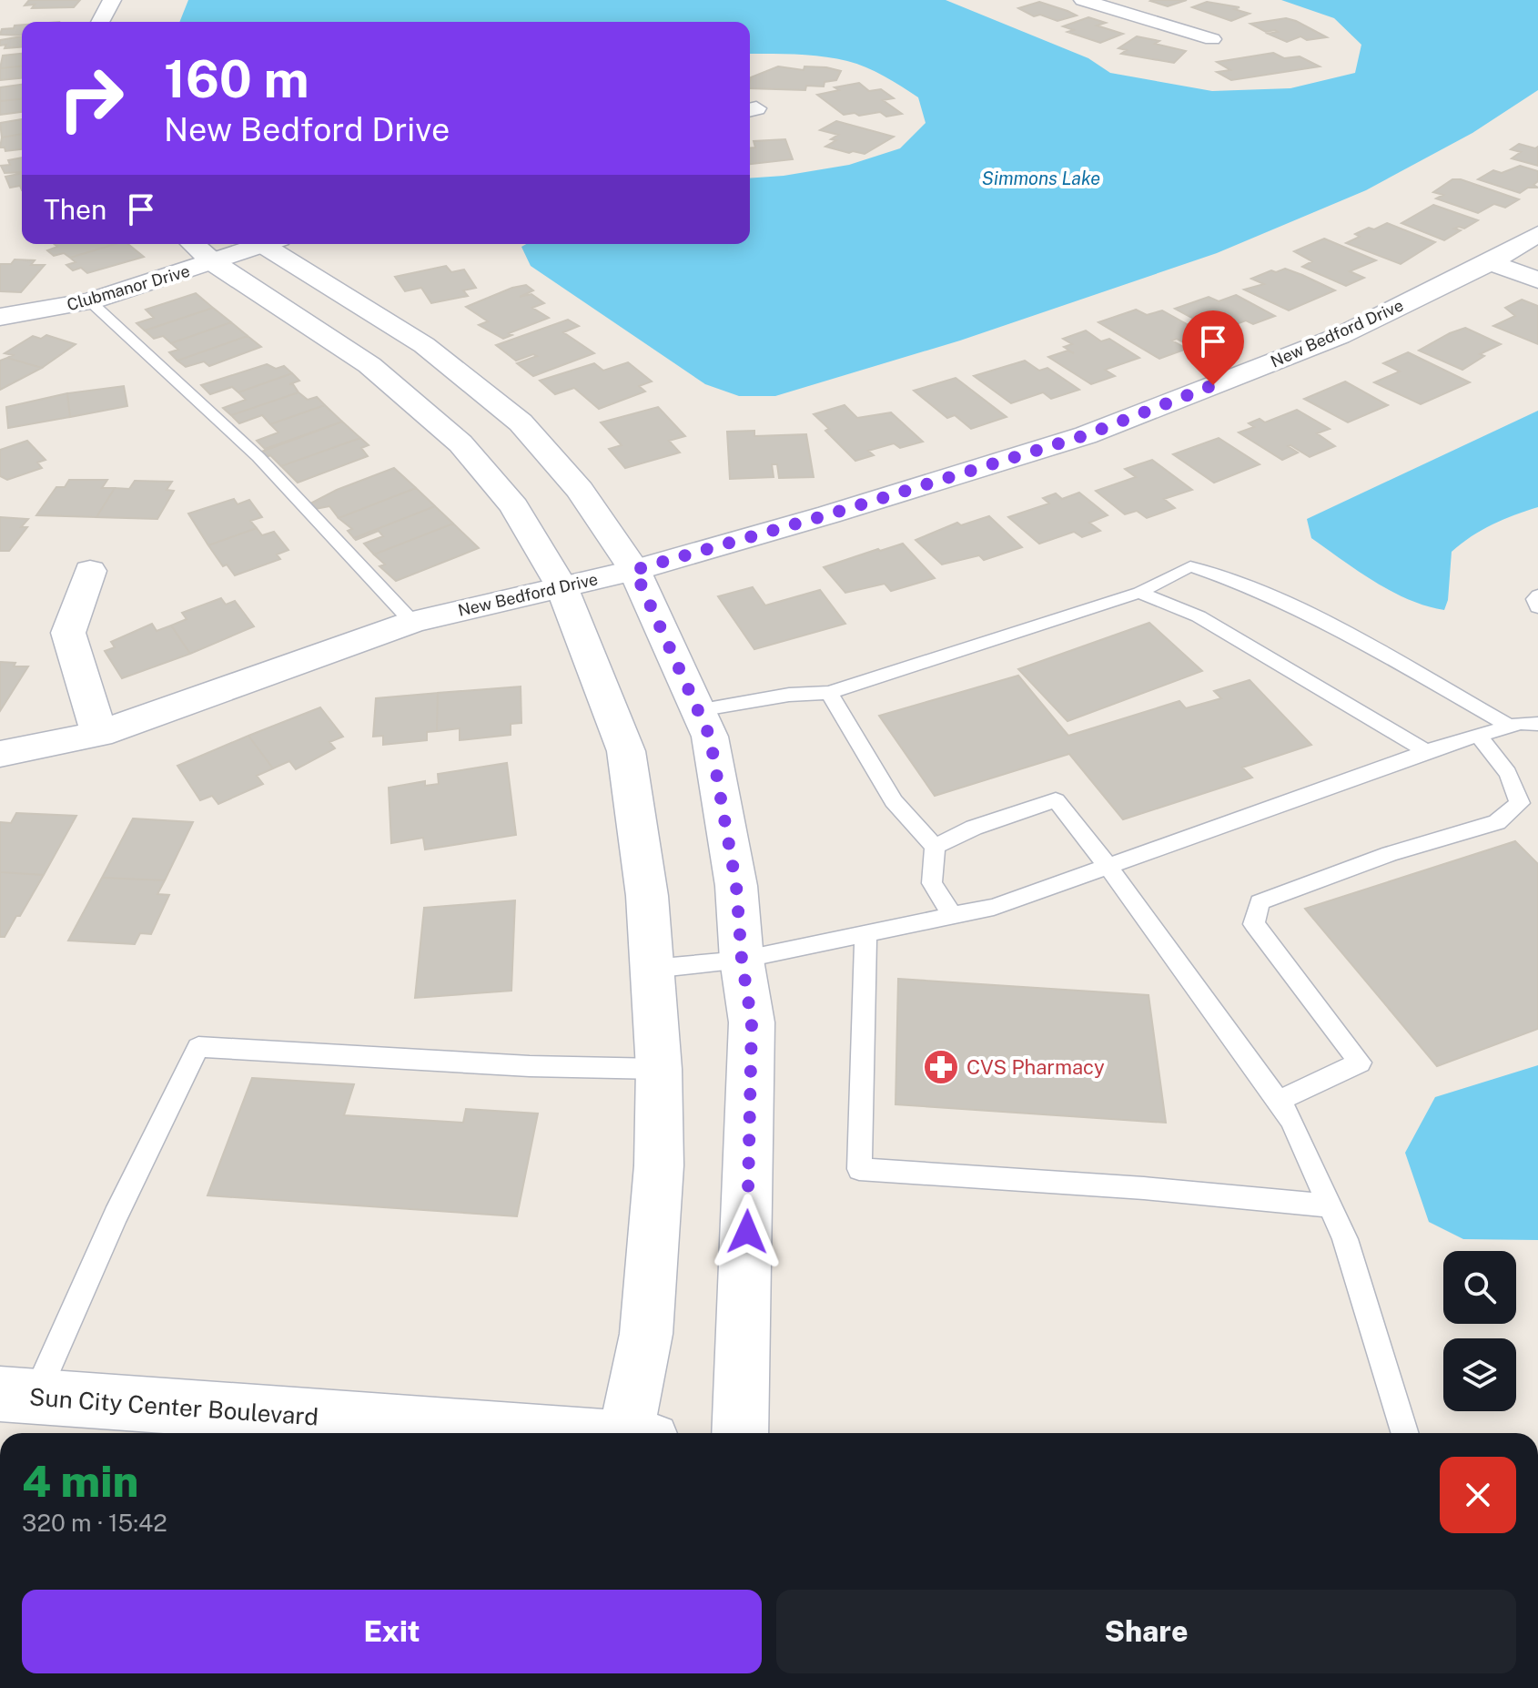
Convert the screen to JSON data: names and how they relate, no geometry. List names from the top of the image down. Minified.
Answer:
{"streets":{"street":["Clubmanor Drive","New Bedford Drive","Sun City Center Boulevard"]},"water":["Simmons Lake"],"places":{"pharmacy":["CVS Pharmacy"]},"page":{"turn":["160 m","New Bedford Drive"],"then":"Then","heading":["4 min","320 m · 15:42"],"buttons":["Exit","Share"]}}
